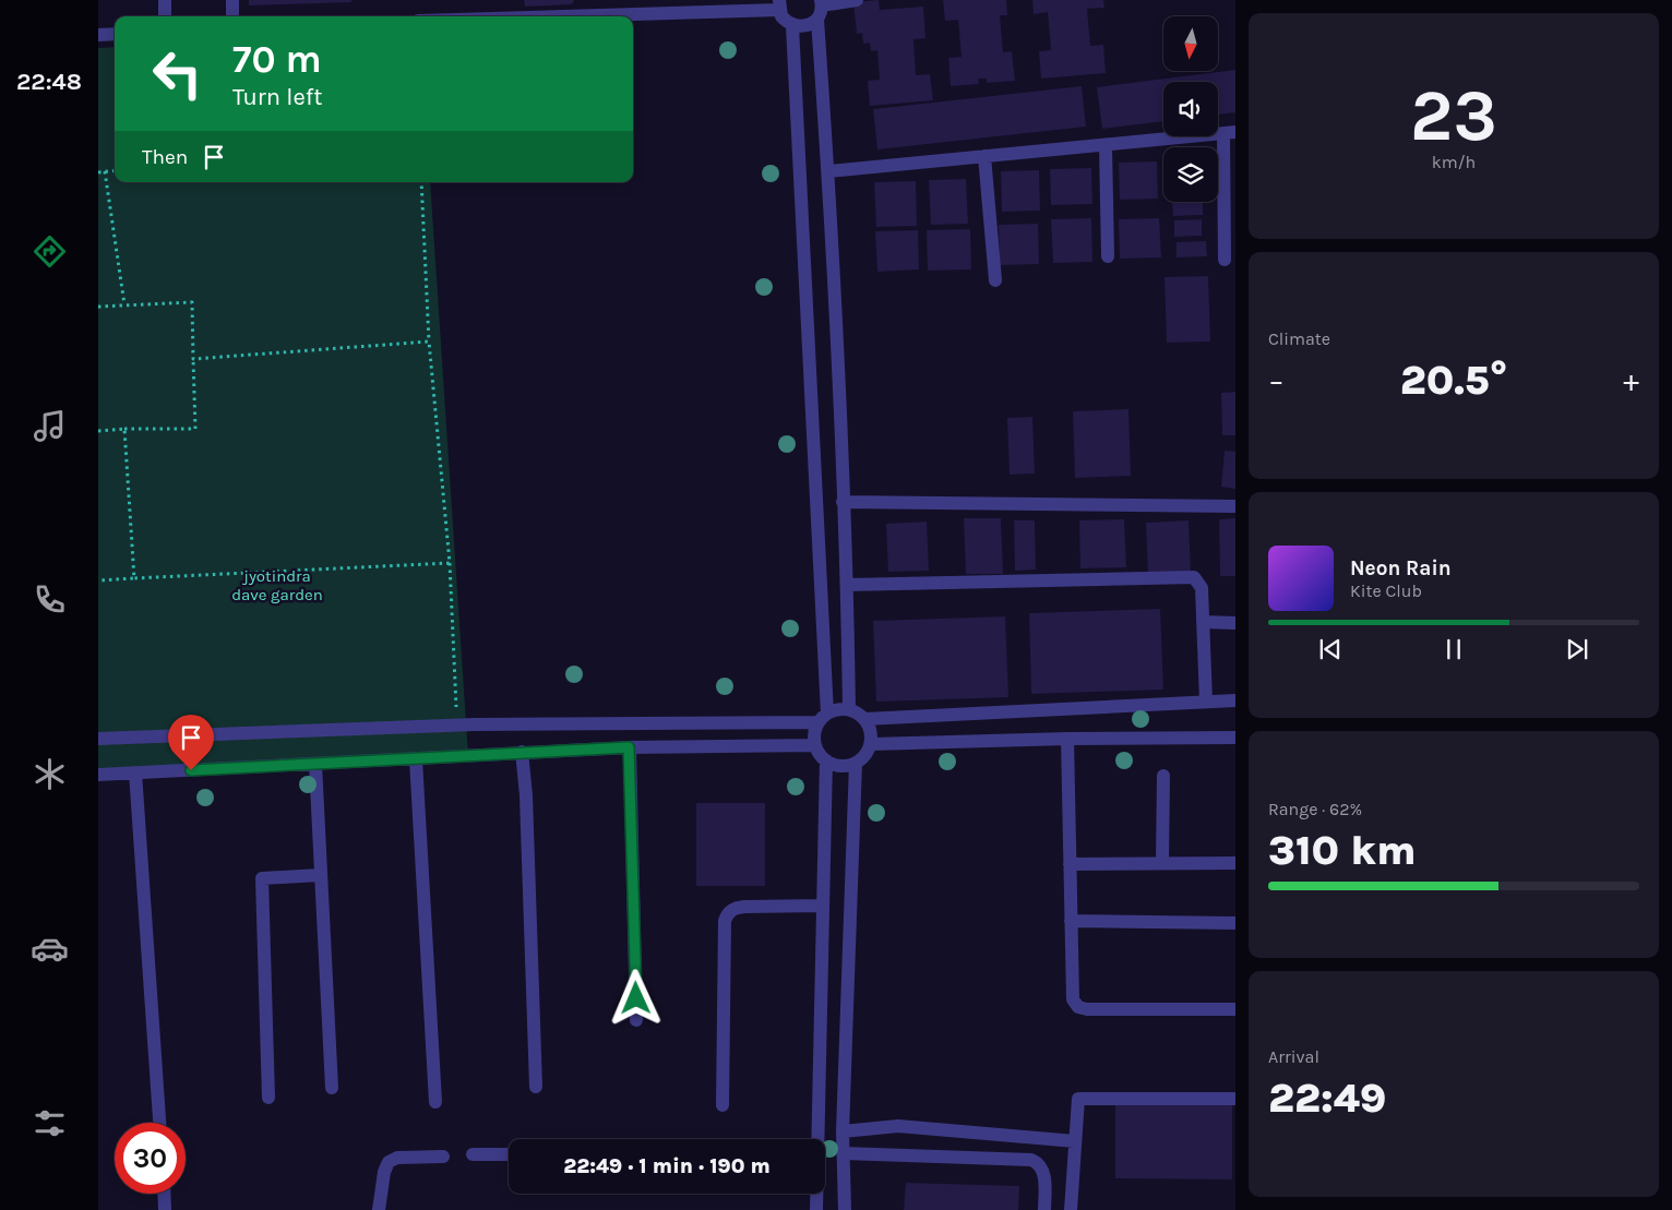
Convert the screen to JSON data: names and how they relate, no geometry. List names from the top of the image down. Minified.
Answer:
{"parks":["jyotindra dave garden"],"north":"bottom","page":{"tabs":"22:48","tile":[["23","km/h"],"Climate",["Range · 62%","310 km"],["Arrival","22:49"]],"turn":["70 m","Turn left"],"then":"Then","heat":["−","20.5°","+"],"song":["Neon Rain","Kite Club"],"limit":"30","trip":"22:49 · 1 min · 190 m"}}
